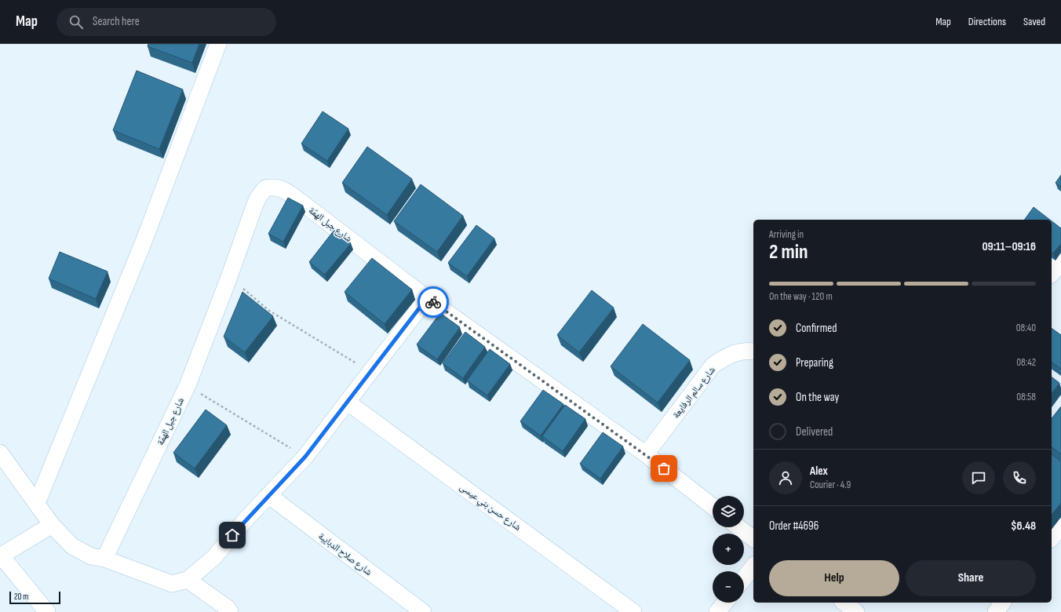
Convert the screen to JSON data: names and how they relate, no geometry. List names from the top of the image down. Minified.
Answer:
{"streets":{"street":["شارع جبل الهمّة","شارع سالم الرفايعة","شارع حسن بني عيسى","شارع صلاح الدبايبة"]},"crossings":[["شارع جبل الهمّة","شارع سالم الرفايعة"]],"scale_bar":"20 m","page":{"header":"Map","search":"Search here","nav":["Map","Directions","Saved"],"heading":["2 min","Arriving in","09:11–09:16"],"panel":["Alex","Courier · 4.9","Order #4696","$6.48"],"bar":"On the way · 120 m","list":[["Confirmed","08:40"],["Preparing","08:42"],["On the way","08:58"],"Delivered"],"map_buttons":["+","−"],"buttons":["Help","Share"],"scale":"20 m"}}
